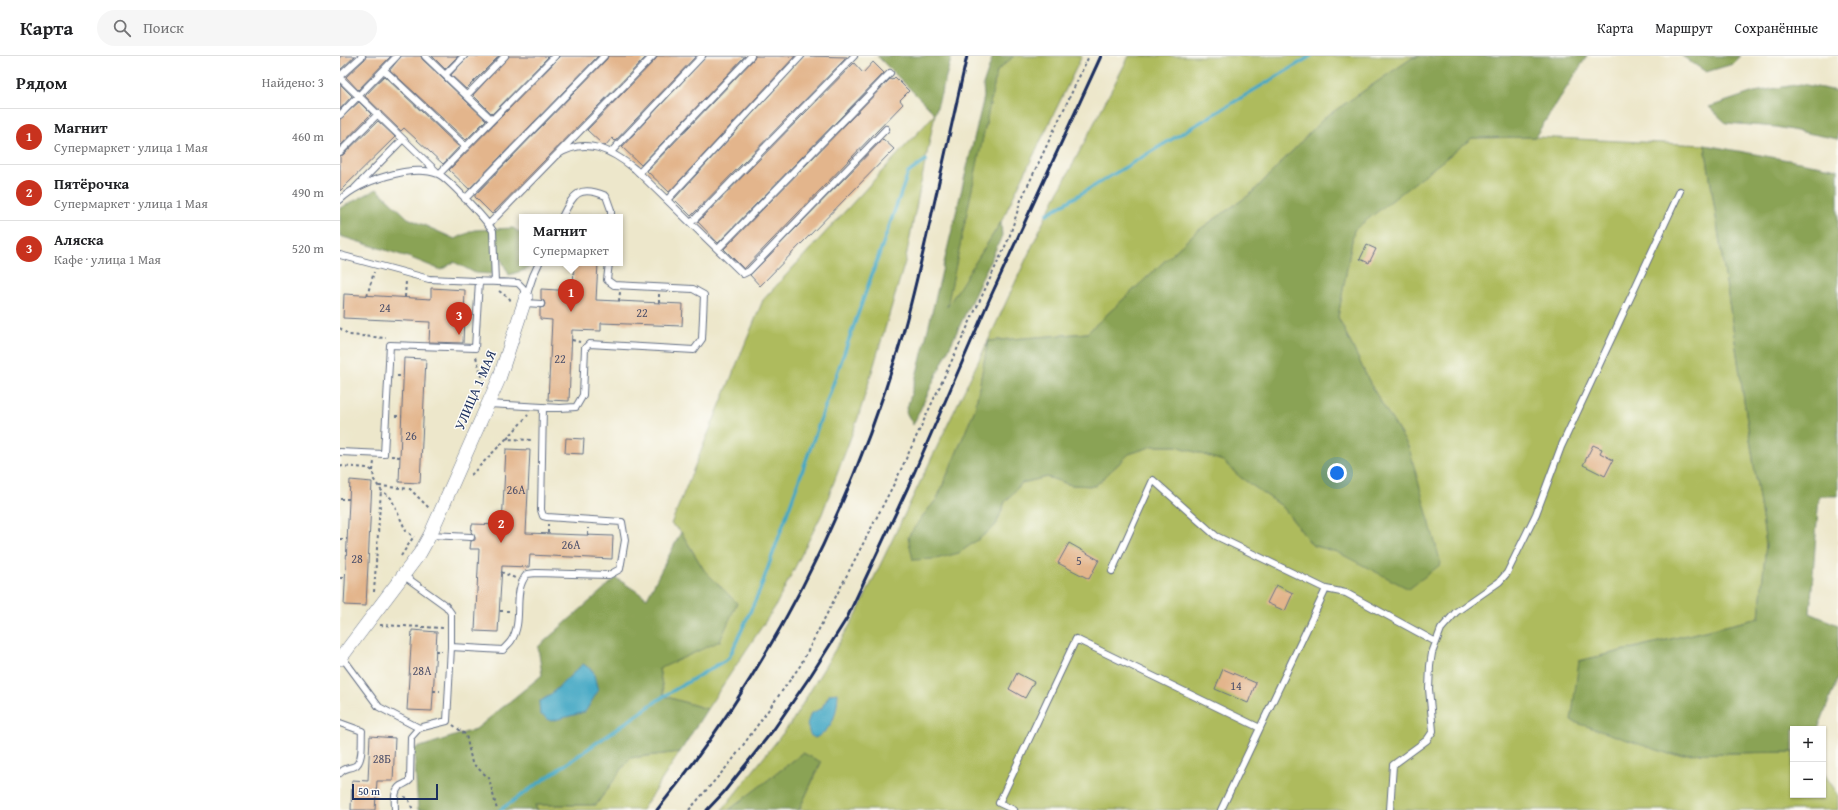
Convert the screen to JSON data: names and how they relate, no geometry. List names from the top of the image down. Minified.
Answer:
{"streets":{"street":["УЛИЦА 1 МАЯ"]},"house_numbers":["24","22","22","26","26А","26А","28","5","28А","14","28Б"],"scale_bar":"50 m","page":{"header":"Карта","search":"Поиск","nav":["Карта","Маршрут","Сохранённые"],"heading":["Рядом","Найдено: 3"],"list":[{"mark":"1","name":"Магнит","note":"Супермаркет · улица 1 Мая","value":"460 m"},{"mark":"2","name":"Пятёрочка","note":"Супермаркет · улица 1 Мая","value":"490 m"},{"mark":"3","name":"Аляска","note":"Кафе · улица 1 Мая","value":"520 m"}],"popup":["Магнит","Супермаркет"],"pins":["1","3","2"],"map_buttons":["+","−"],"scale":"50 m"}}
